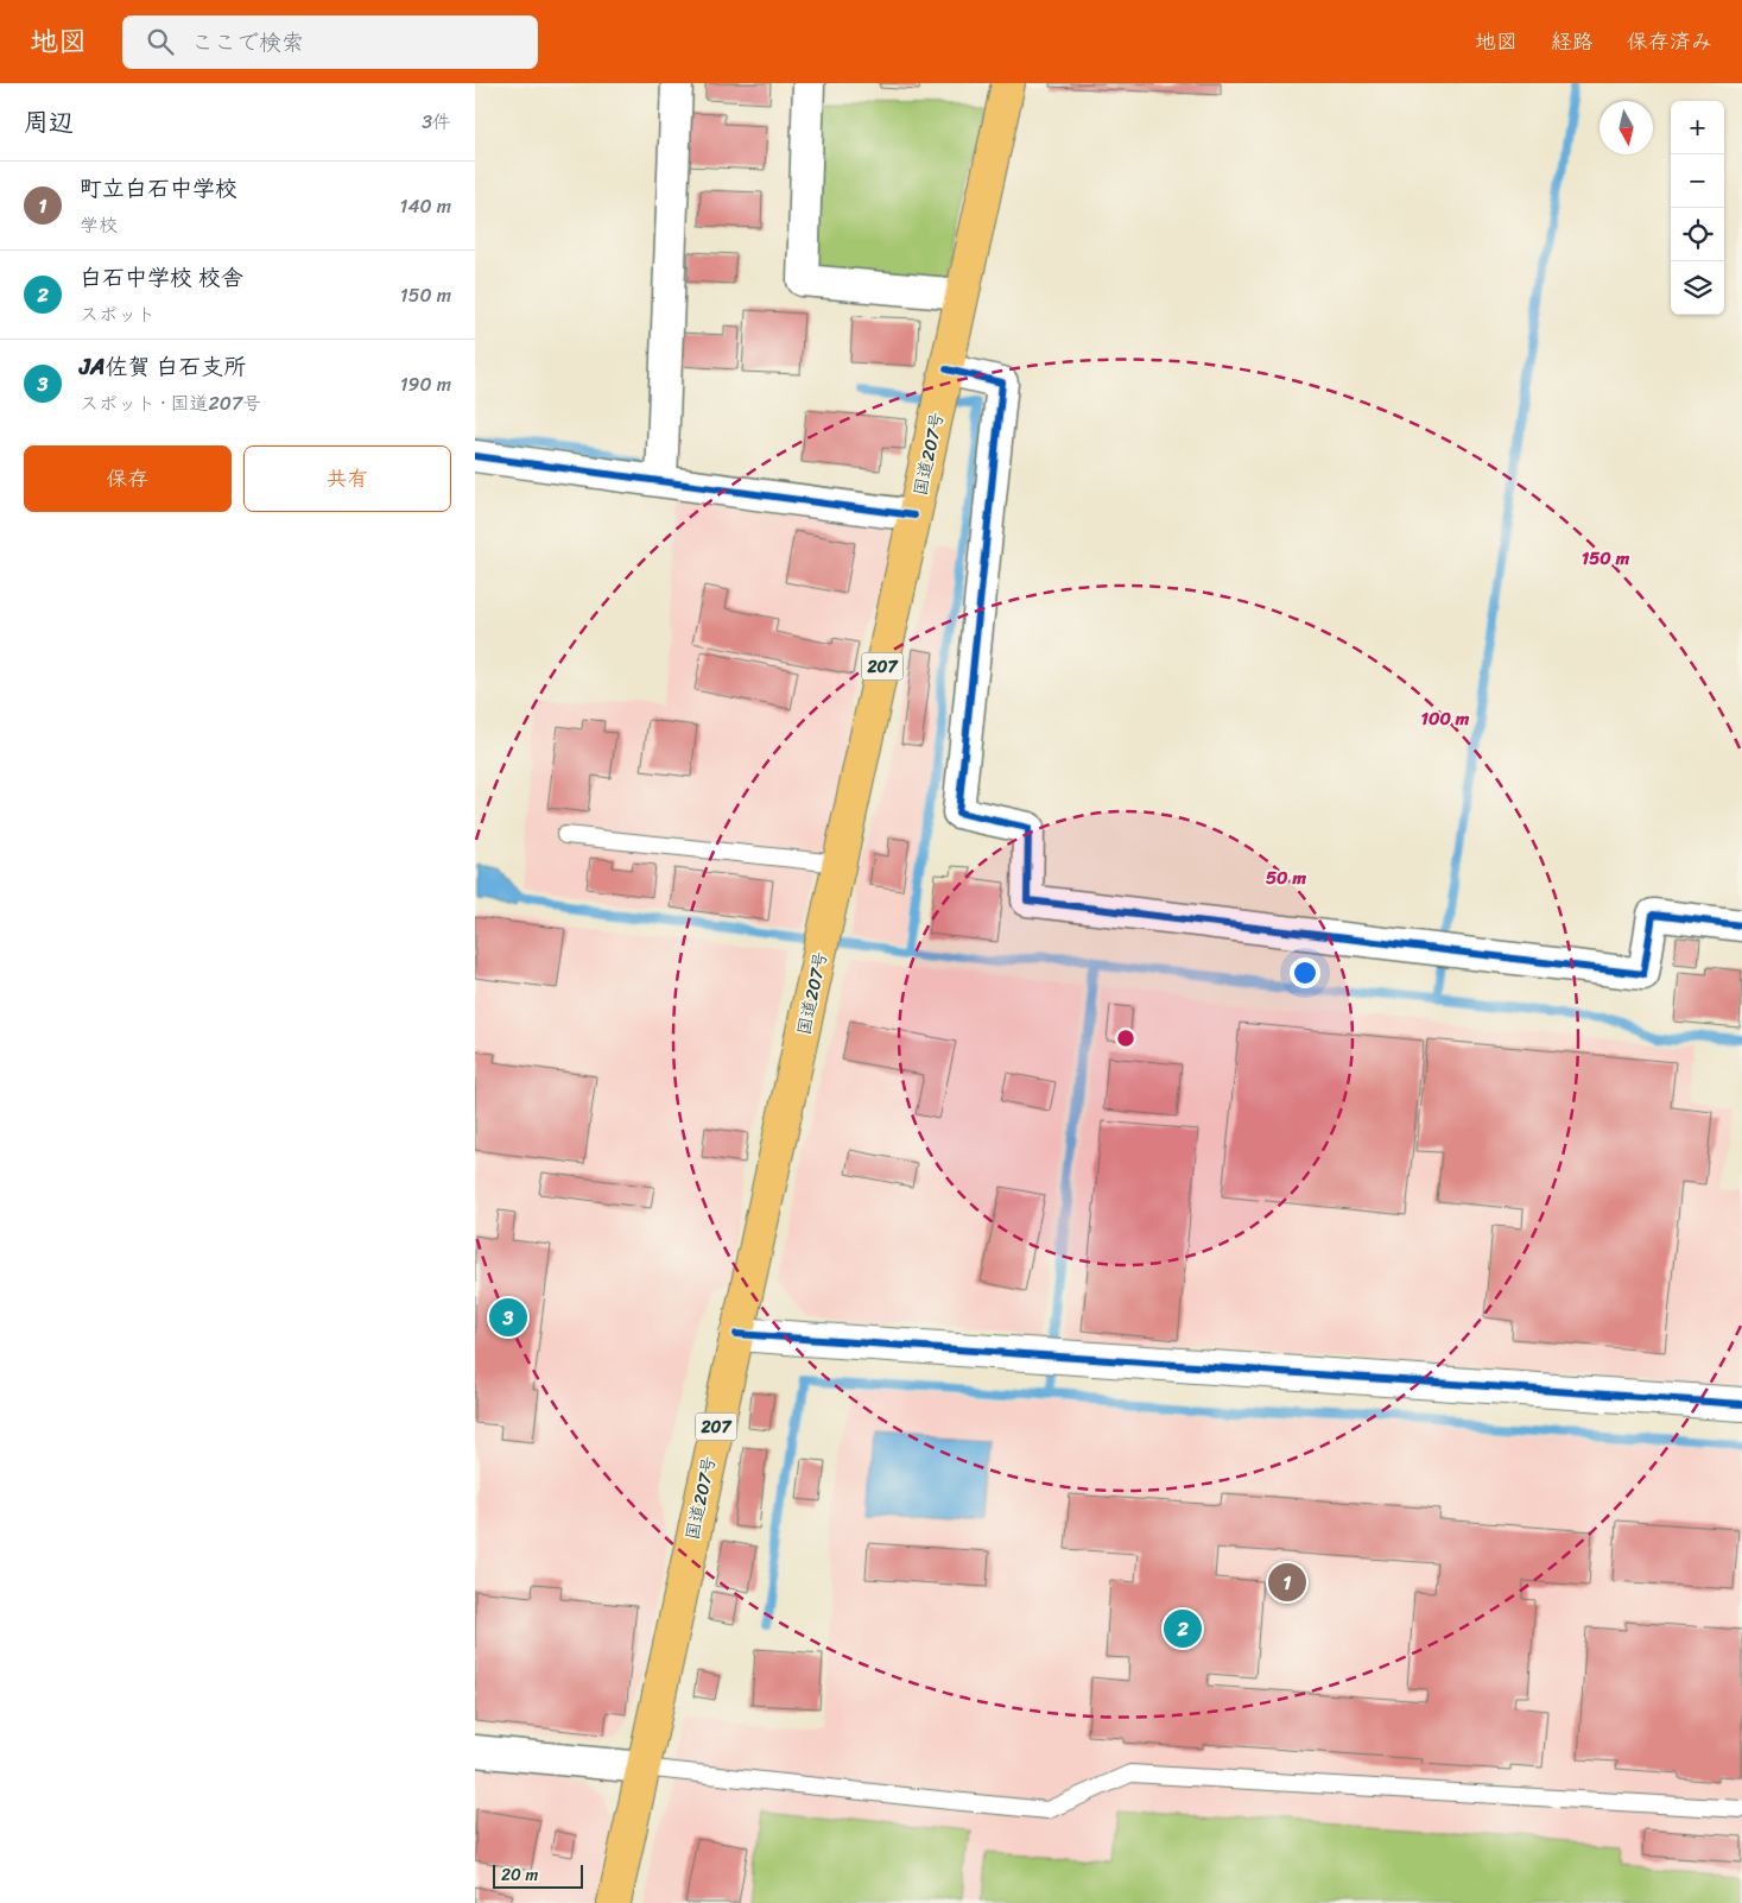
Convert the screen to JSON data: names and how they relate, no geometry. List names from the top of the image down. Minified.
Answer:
{"streets":{"highway":["国道207号","207"]},"scale_bar":"20 m","north":"bottom","page":{"header":"地図","search":"ここで検索","nav":["地図","経路","保存済み"],"heading":["周辺","3件"],"map_buttons":["+","−"],"list":[{"mark":"1","name":"町立白石中学校","note":"学校","value":"140 m"},{"mark":"2","name":"白石中学校 校舎","note":"スポット","value":"150 m"},{"mark":"3","name":"JA佐賀 白石支所","note":"スポット · 国道207号","value":"190 m"}],"buttons":["保存","共有"],"pins":["3","1","2"],"scale":"20 m"},"rings":["150 m","100 m","50 m"]}
